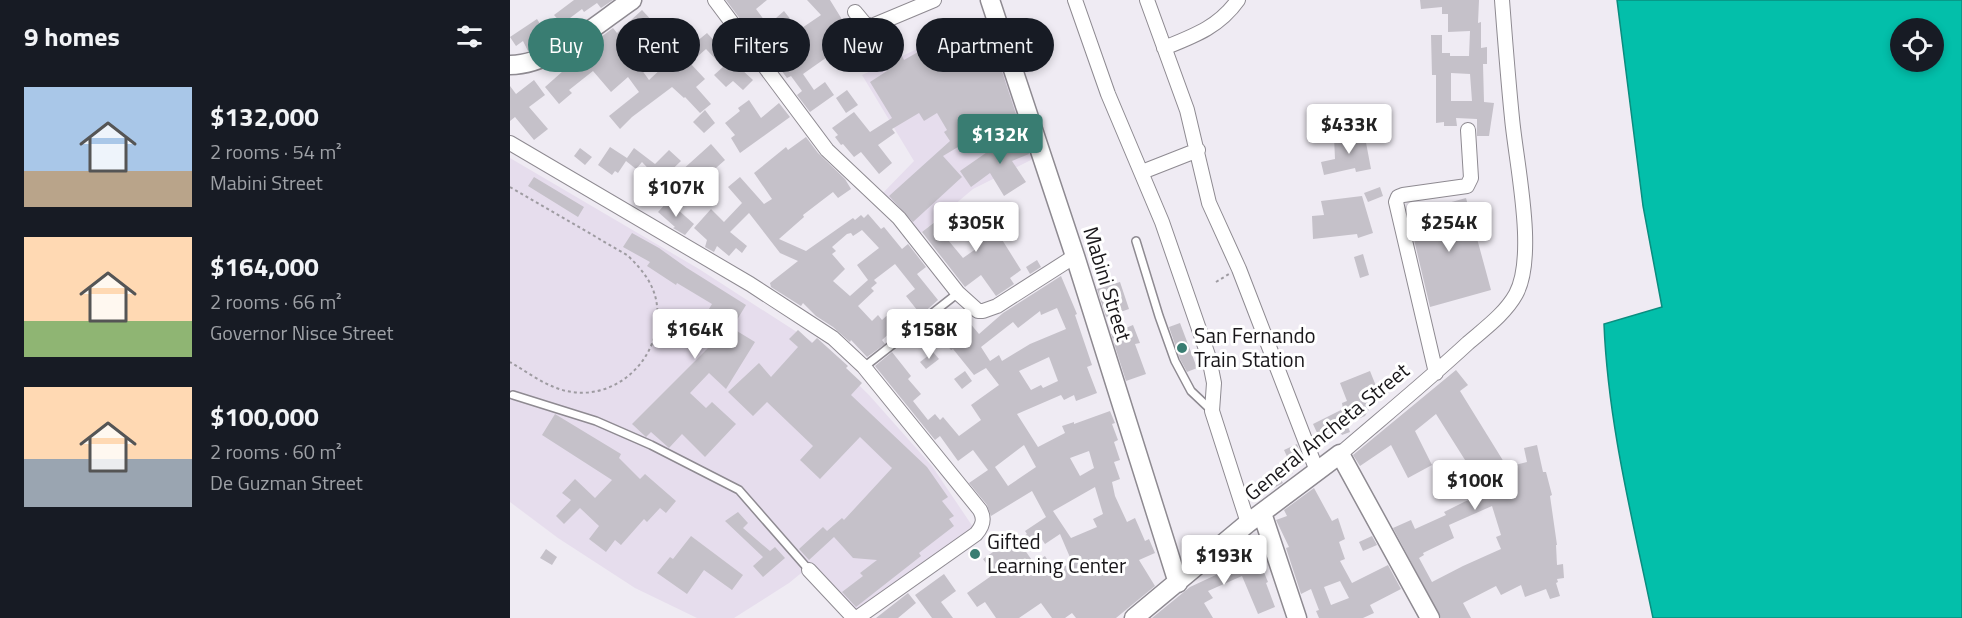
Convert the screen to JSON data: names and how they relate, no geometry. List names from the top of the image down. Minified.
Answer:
{"streets":{"main road":["Mabini Street","General Ancheta Street"]},"crossings":[["Mabini Street","General Ancheta Street"]],"places":["San Fernando Train Station","Gifted Learning Center"],"page":{"heading":"9 homes","chip":["Buy","Rent","Filters","New","Apartment"],"list":[{"name":"$132,000","note":"2 rooms · 54 m² · Mabini Street"},{"name":"$164,000","note":"2 rooms · 66 m² · Governor Nisce Street"},{"name":"$100,000","note":"2 rooms · 60 m² · De Guzman Street"}],"price":["$433K","$132K","$107K","$305K","$254K","$164K","$158K","$100K","$193K"]}}
